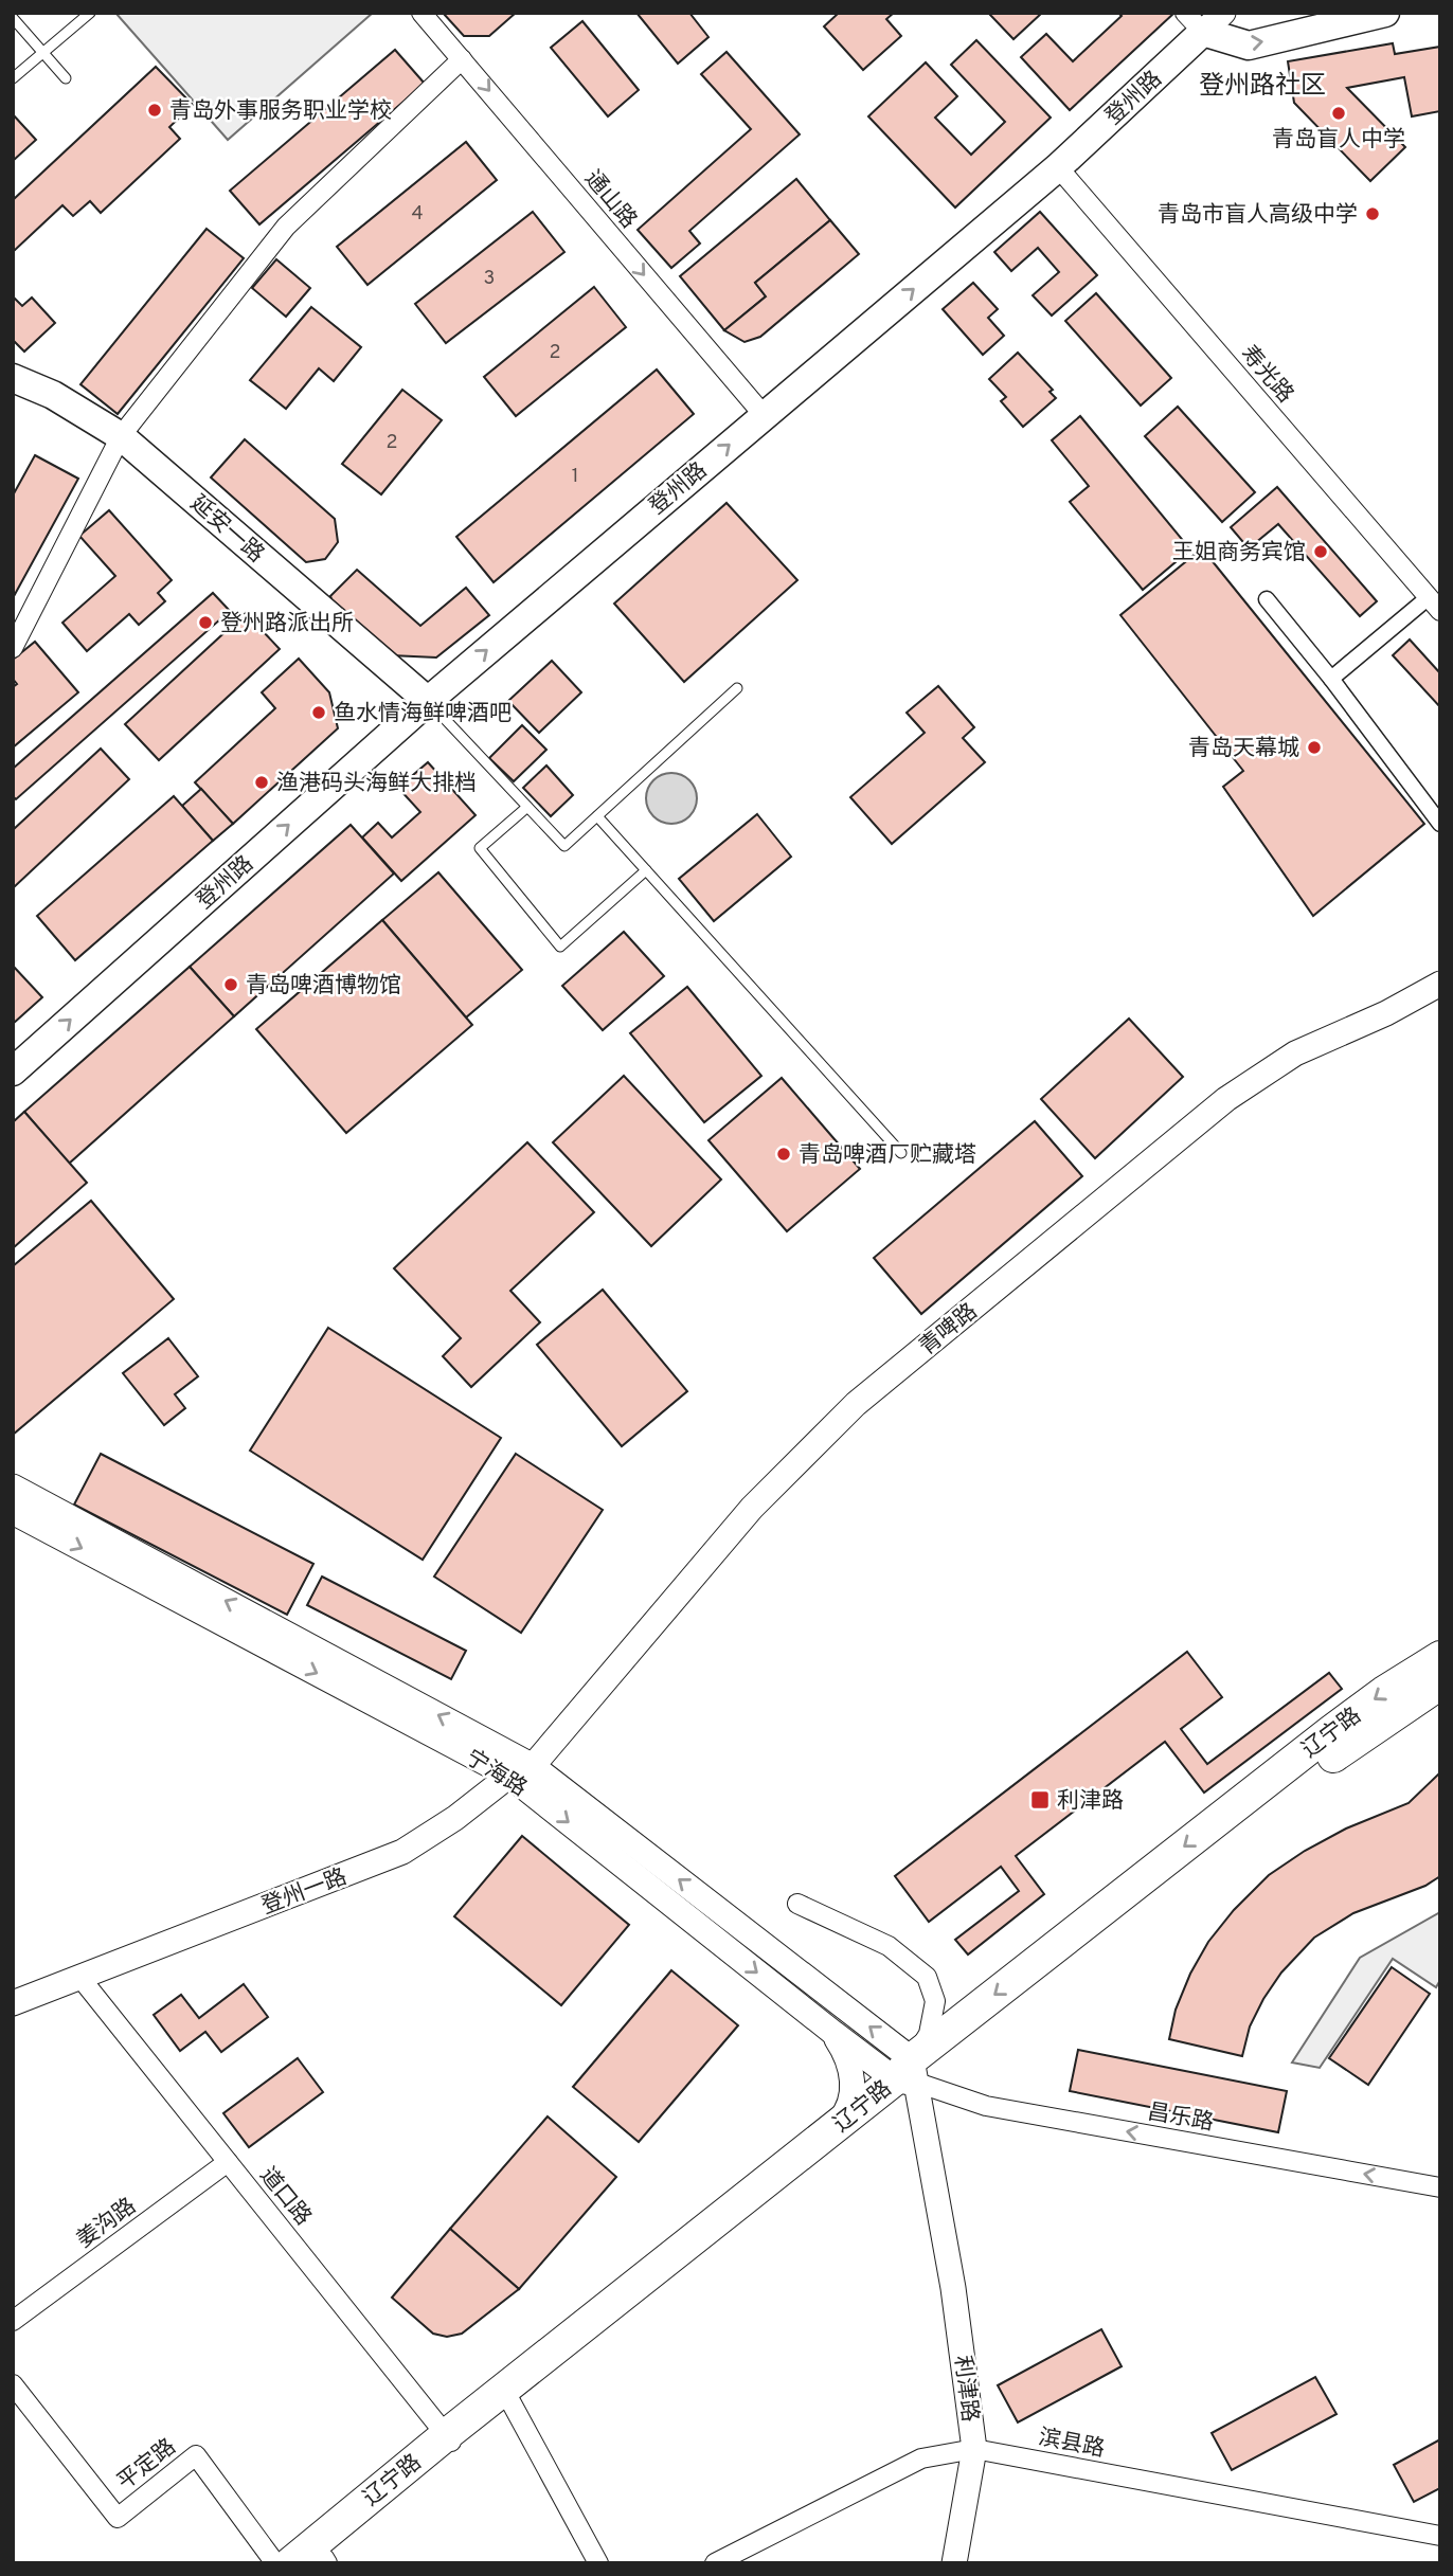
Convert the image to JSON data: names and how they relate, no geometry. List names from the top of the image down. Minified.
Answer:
{"streets":{"main road":["登州路","延安一路","辽宁路"],"street":["通山路","寿光路","青啤路","宁海路","登州一路","昌乐路","道口路","姜沟路","利津路","滨县路","平定路"]},"crossings":[["登州路","通山路"],["登州路","寿光路"],["登州路","延安一路"],["青啤路","宁海路"],["青啤路","登州一路"],["辽宁路","宁海路"],["辽宁路","昌乐路"],["辽宁路","道口路"],["辽宁路","利津路"],["宁海路","登州一路"],["宁海路","昌乐路"],["宁海路","利津路"],["登州一路","道口路"],["昌乐路","利津路"],["道口路","姜沟路"],["利津路","滨县路"]],"one_way":["登州路","通山路","昌乐路"],"districts":["登州路社区"],"places":{"other":["青岛外事服务职业学校","青岛盲人中学","青岛市盲人高级中学","王姐商务宾馆","登州路派出所","鱼水情海鲜啤酒吧","青岛天幕城","渔港码头海鲜大排档","青岛啤酒博物馆","青岛啤酒厂贮藏塔"],"transit":["利津路"]},"house_numbers":["4","3","2","2","1"]}
